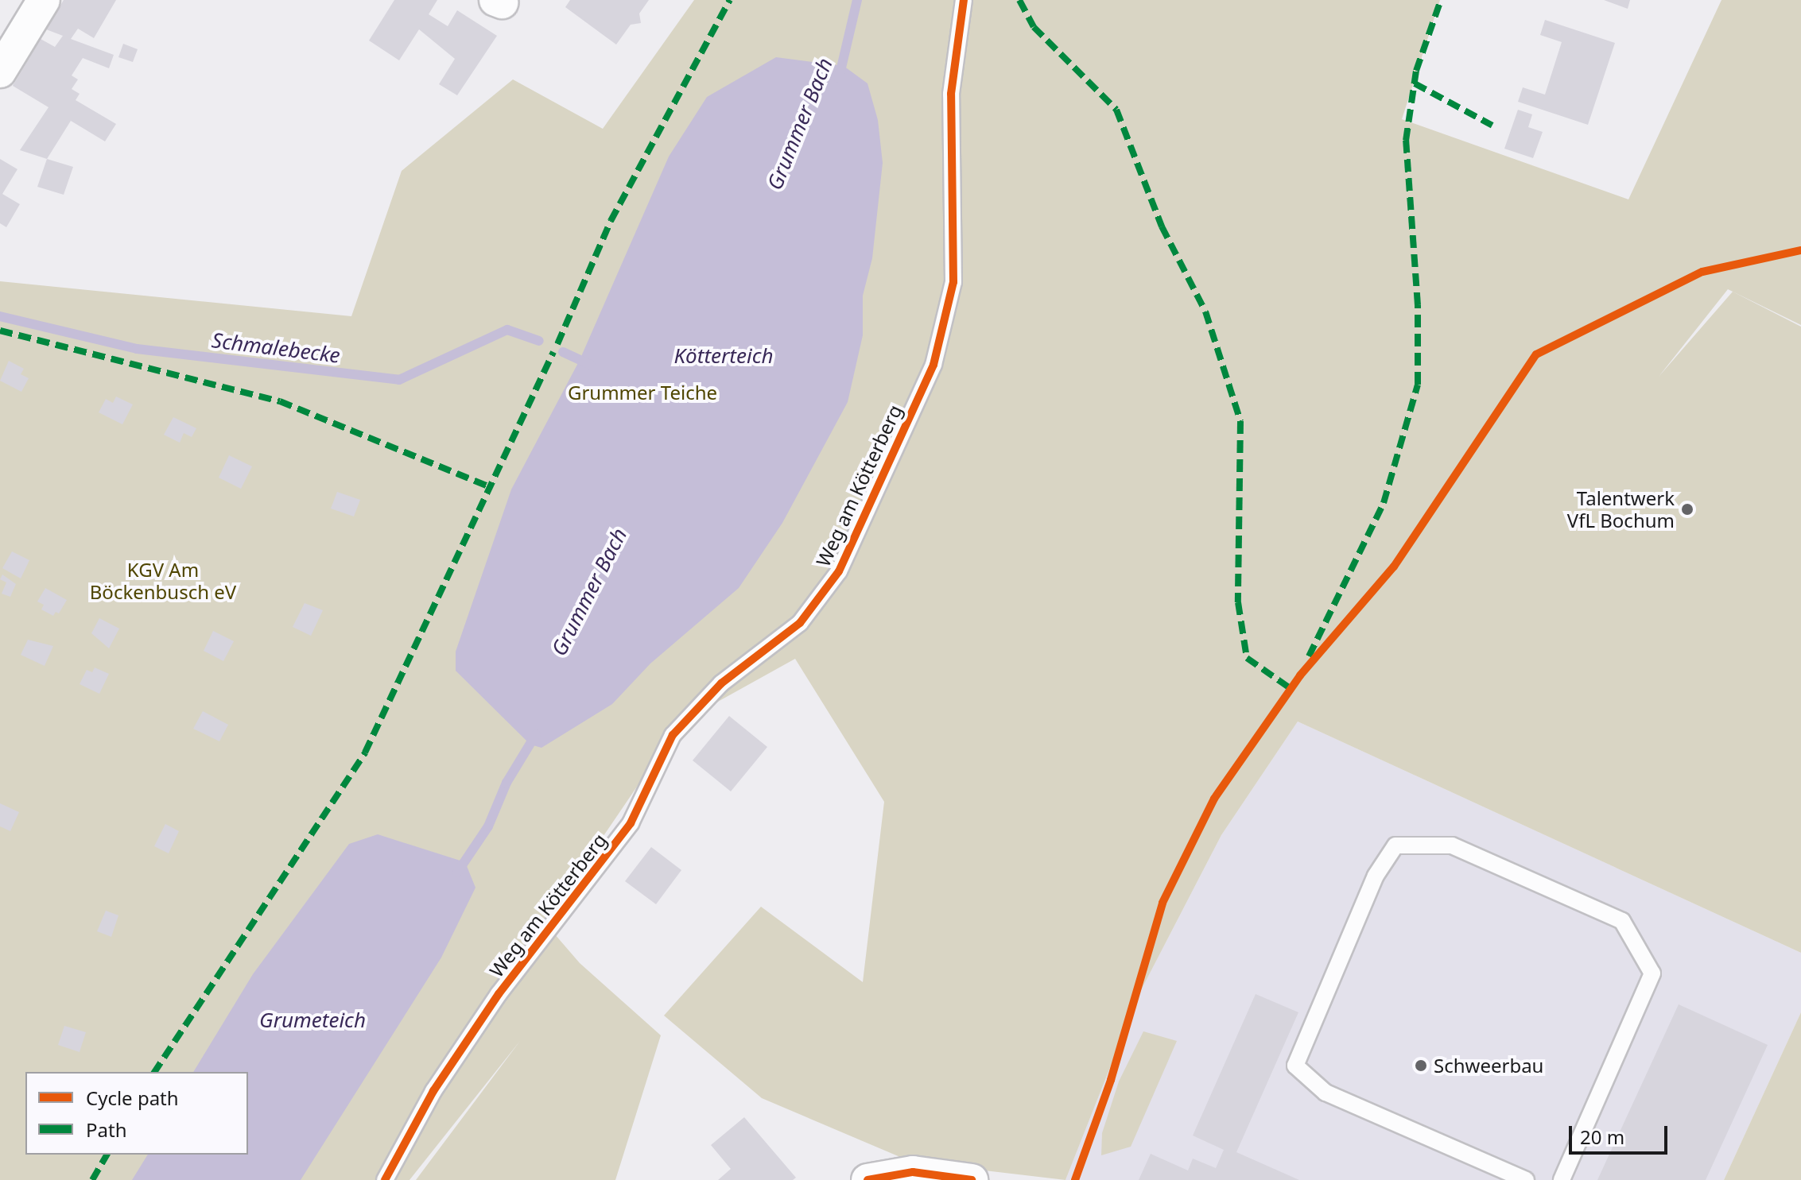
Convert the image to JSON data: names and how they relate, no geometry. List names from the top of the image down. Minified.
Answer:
{"streets":{"lane":["Weg am Kötterberg"]},"water":["Grummer Bach","Schmalebecke","Kötterteich","Grumeteich"],"parks":["Grummer Teiche","KGV Am Böckenbusch eV"],"places":["Talentwerk VfL Bochum","Schweerbau"],"legend":["Cycle path","Path"],"scale_bar":"20 m"}
